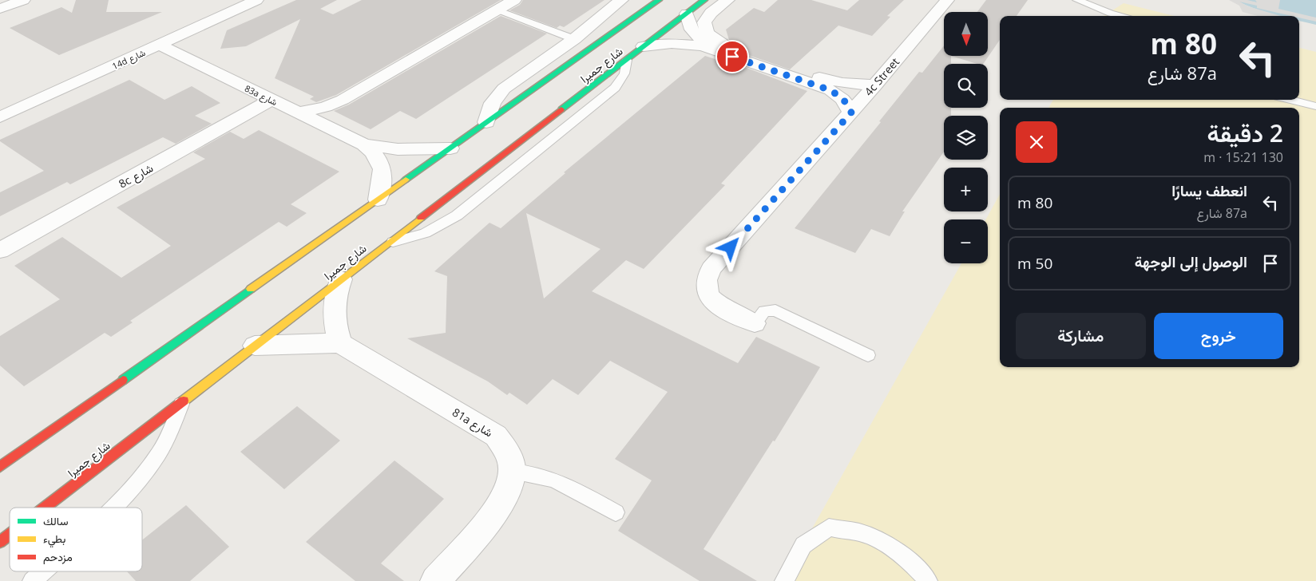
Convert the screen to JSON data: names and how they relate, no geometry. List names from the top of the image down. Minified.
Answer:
{"streets":{"main road":["شارع جميرا"],"street":["14d شارع","4c Street","83a شارع","8c شارع","81a شارع"]},"crossings":[["14d شارع","83a شارع"],["شارع جميرا","83a شارع"],["83a شارع","8c شارع"]],"legend":["سالك","بطيء","مزدحم"],"north":"bottom","page":{"map_buttons":["+","−"],"turn":["80 m","87a شارع"],"heading":["2 دقيقة","130 m · 15:21"],"list":[{"name":"انعطف يسارًا","note":"87a شارع","value":"80 m"},{"name":"الوصول إلى الوجهة","value":"50 m"}],"buttons":["خروج","مشاركة"]}}
